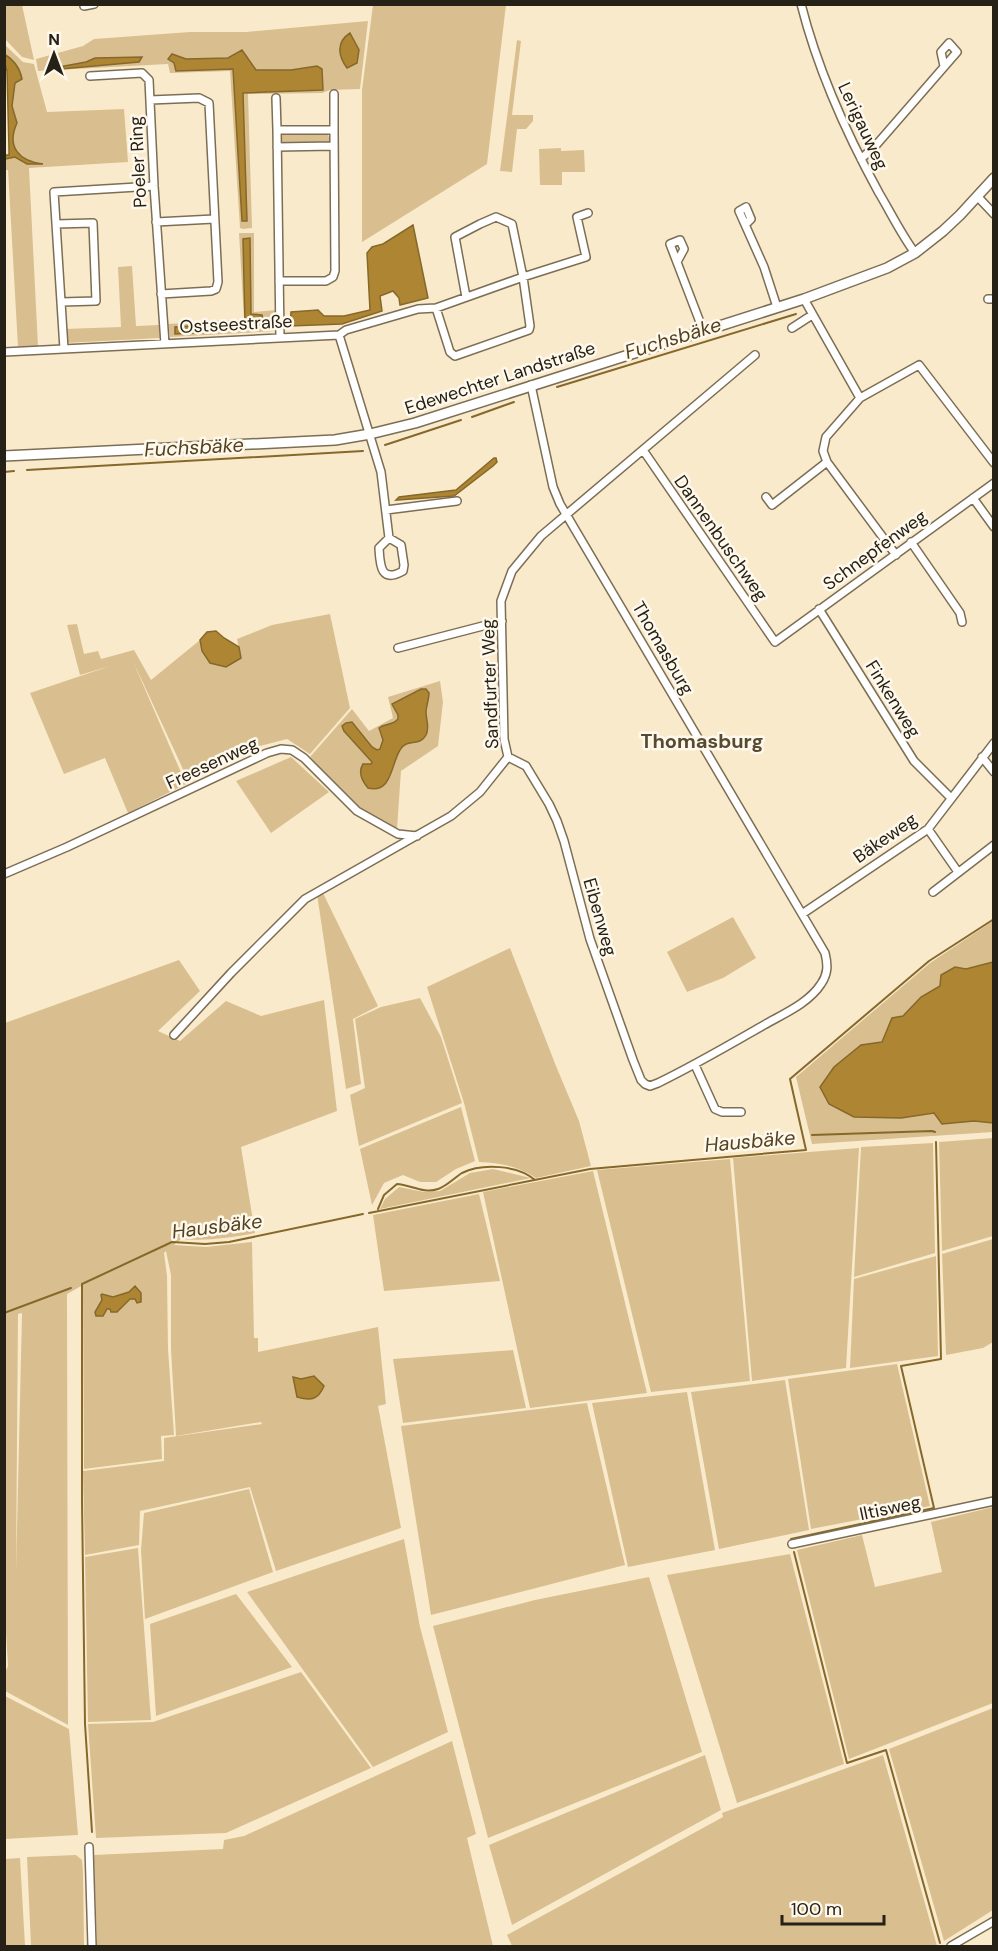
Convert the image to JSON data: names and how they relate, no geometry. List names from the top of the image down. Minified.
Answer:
{"streets":{"main road":["Edewechter Landstraße"],"street":["Lerigauweg","Poeler Ring","Ostseestraße","Dannenbuschweg","Schnepfenweg","Thomasburg","Sandfurter Weg","Finkenweg","Freesenweg","Bäkeweg","Eibenweg","Iltisweg"]},"crossings":[["Lerigauweg","Edewechter Landstraße"],["Poeler Ring","Ostseestraße"],["Edewechter Landstraße","Thomasburg"],["Dannenbuschweg","Schnepfenweg"],["Dannenbuschweg","Sandfurter Weg"],["Schnepfenweg","Finkenweg"],["Thomasburg","Sandfurter Weg"],["Thomasburg","Bäkeweg"],["Thomasburg","Eibenweg"],["Sandfurter Weg","Freesenweg"],["Sandfurter Weg","Eibenweg"],["Finkenweg","Bäkeweg"]],"districts":["Thomasburg"],"water":["Fuchsbäke","Hausbäke"],"scale_bar":"100 m","north":"top"}
